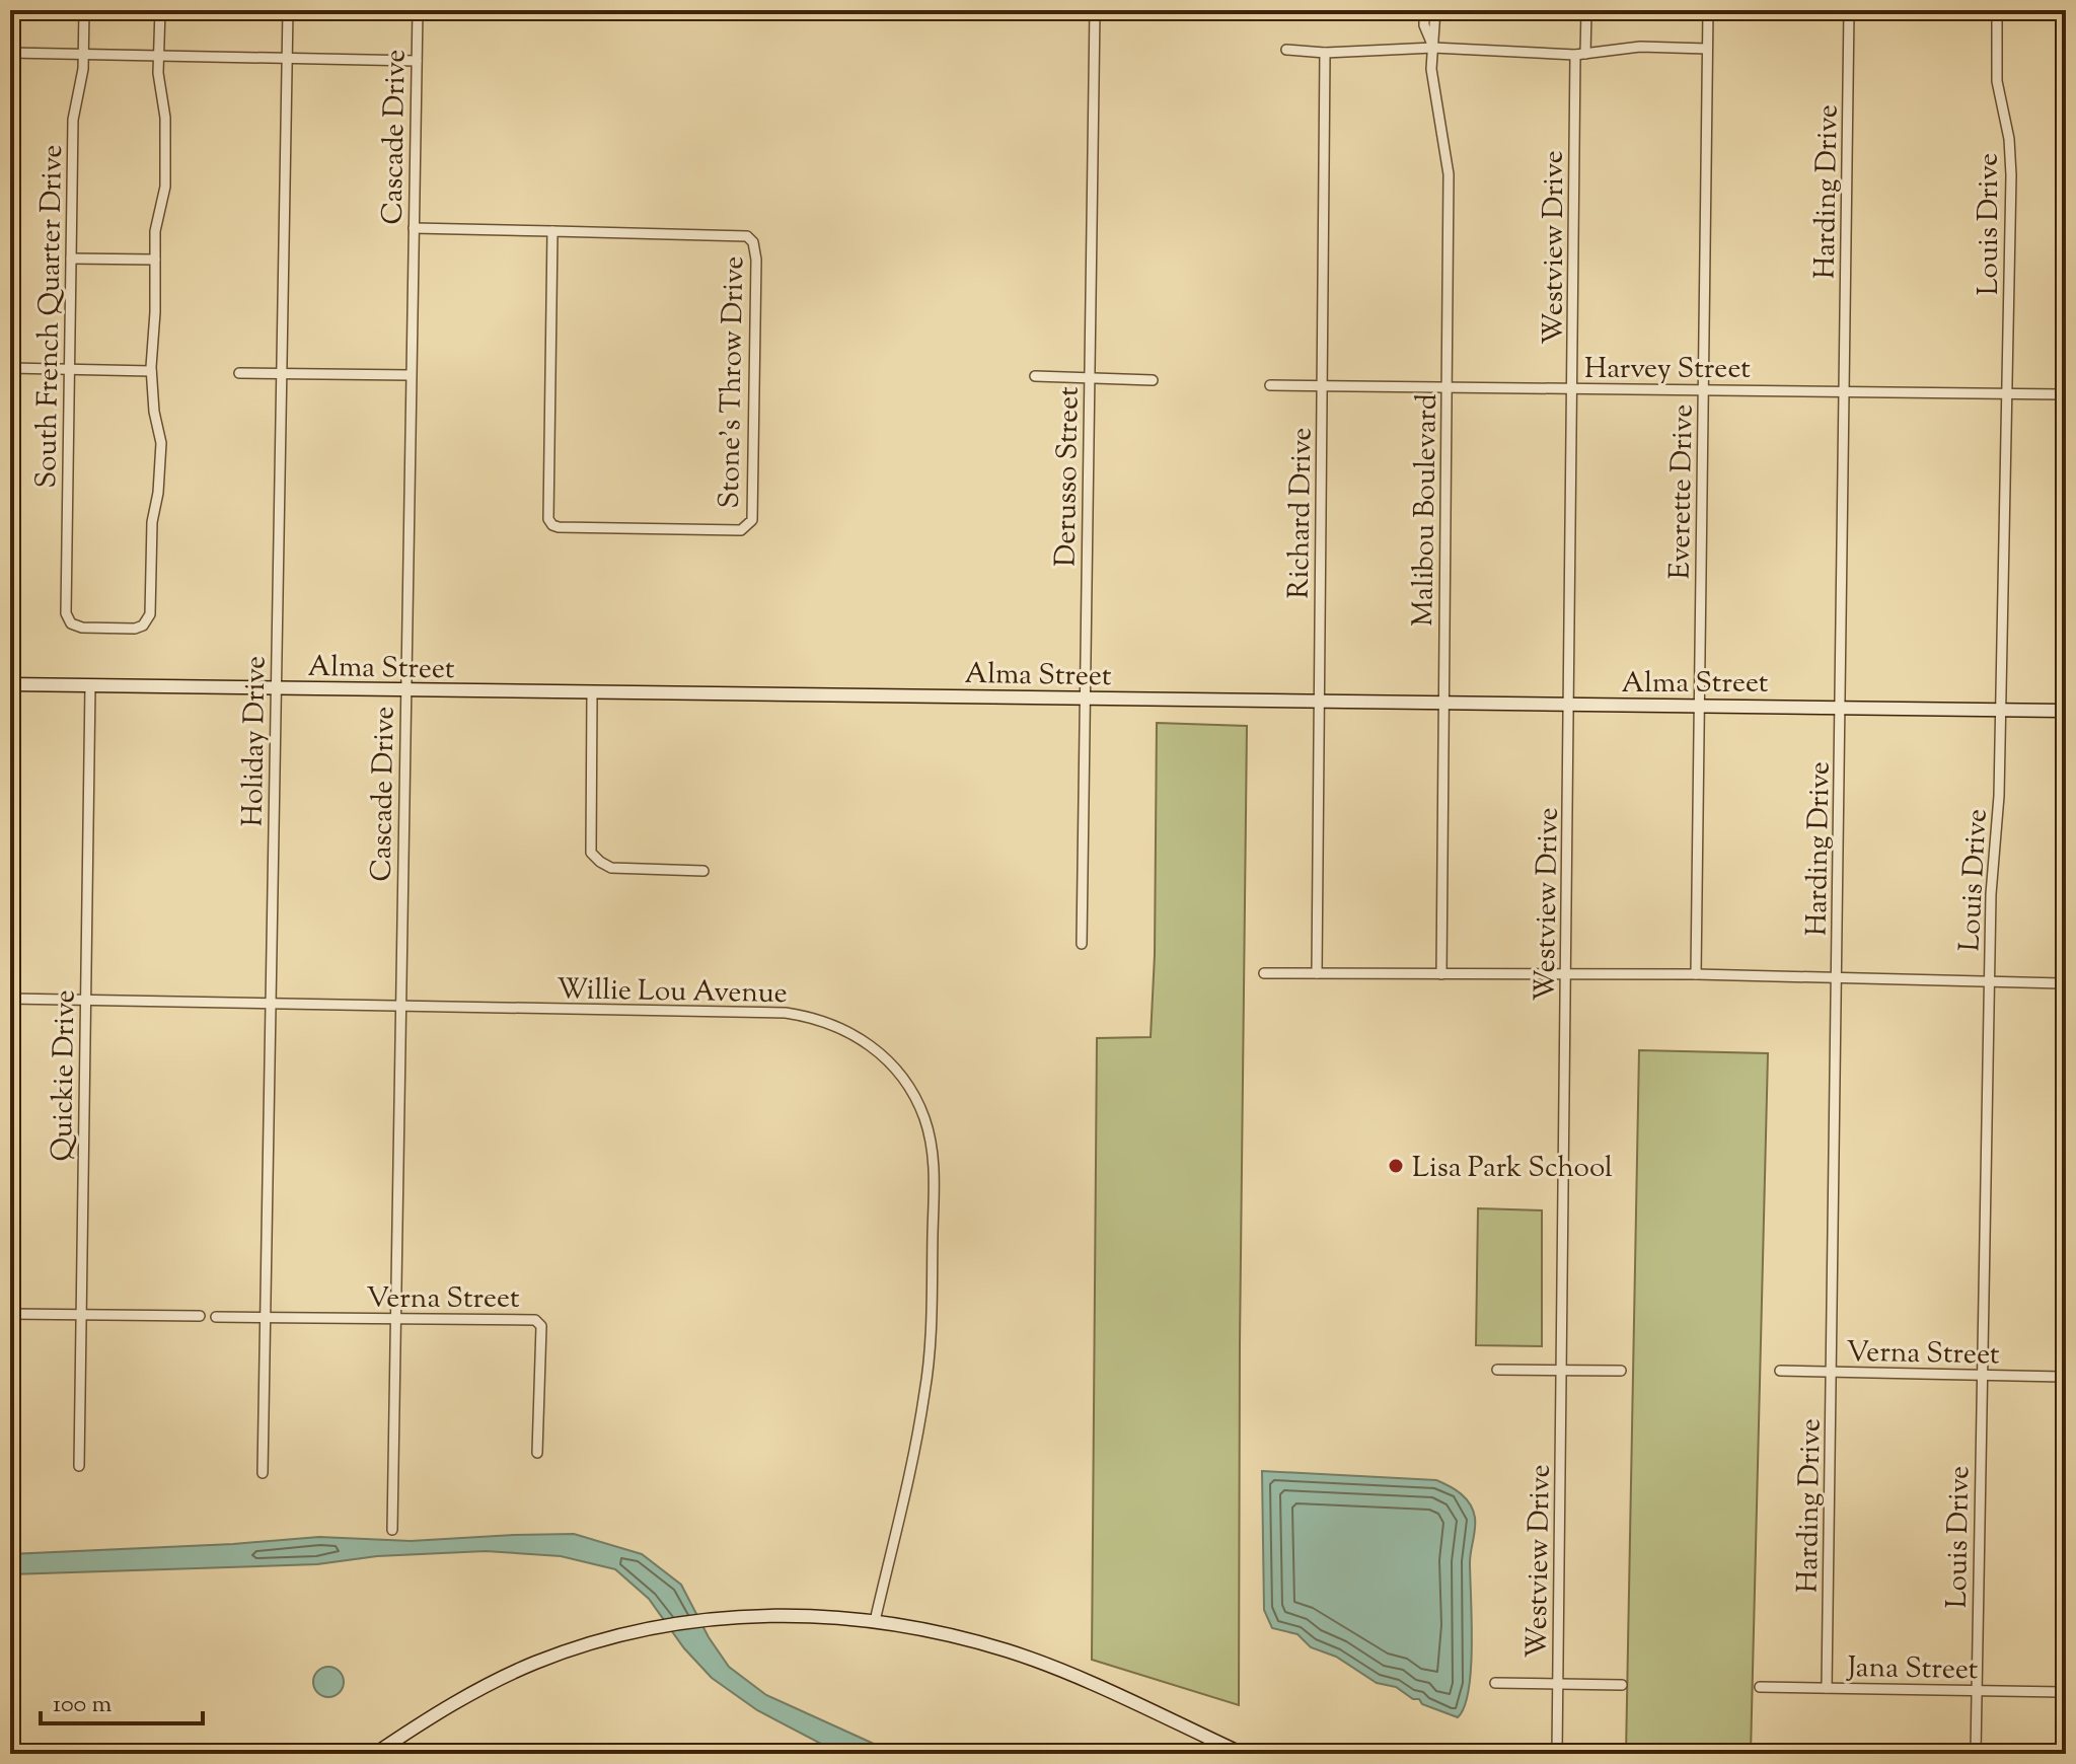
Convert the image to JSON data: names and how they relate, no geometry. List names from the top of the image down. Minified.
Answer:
{"streets":{"street":["Cascade Drive","Harding Drive","Louis Drive","Westview Drive","South French Quarter Drive","Harvey Street","Stone's Throw Drive","Derusso Street","Everette Drive","Malibou Boulevard","Richard Drive","Alma Street","Holiday Drive","Willie Lou Avenue","Quickie Drive","Verna Street","Jana Street"]},"crossings":[["Cascade Drive","Stone's Throw Drive"],["Cascade Drive","Alma Street"],["Cascade Drive","Willie Lou Avenue"],["Cascade Drive","Verna Street"],["Harding Drive","Harvey Street"],["Harding Drive","Alma Street"],["Harding Drive","Verna Street"],["Harding Drive","Jana Street"],["Louis Drive","Harvey Street"],["Louis Drive","Alma Street"],["Louis Drive","Verna Street"],["Louis Drive","Jana Street"],["Westview Drive","Harvey Street"],["Westview Drive","Alma Street"],["Harvey Street","Everette Drive"],["Harvey Street","Malibou Boulevard"],["Harvey Street","Richard Drive"],["Derusso Street","Alma Street"],["Everette Drive","Alma Street"],["Malibou Boulevard","Alma Street"],["Richard Drive","Alma Street"],["Alma Street","Holiday Drive"],["Alma Street","Quickie Drive"],["Holiday Drive","Willie Lou Avenue"],["Holiday Drive","Verna Street"],["Willie Lou Avenue","Quickie Drive"]],"places":["Lisa Park School"],"scale_bar":"100 m"}
